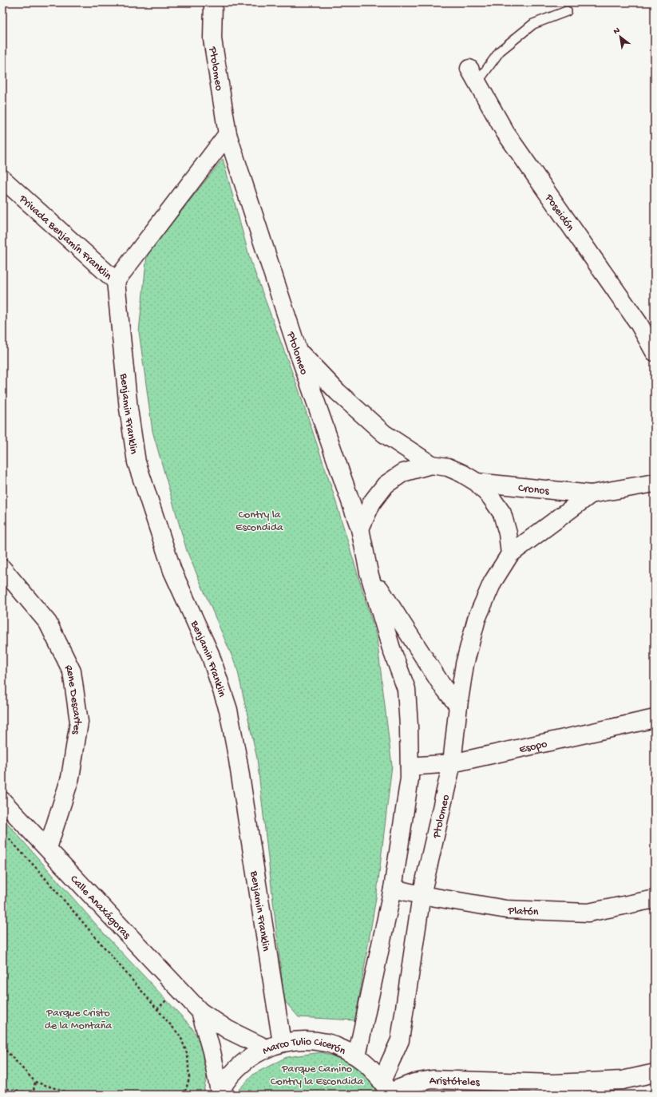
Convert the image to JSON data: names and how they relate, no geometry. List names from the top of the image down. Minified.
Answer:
{"streets":{"street":["Ptolomeo","Poseidón","Privada Benjamín Franklin","Benjamin Franklin","Cronos","Rene Descartes","Esopo","Calle Anaxágoras","Platón","Marco Tulio Cicerón","Aristóteles"]},"crossings":[["Ptolomeo","Esopo"],["Ptolomeo","Platón"],["Ptolomeo","Marco Tulio Cicerón"],["Ptolomeo","Aristóteles"],["Privada Benjamín Franklin","Benjamin Franklin"],["Benjamin Franklin","Calle Anaxágoras"],["Benjamin Franklin","Marco Tulio Cicerón"],["Rene Descartes","Calle Anaxágoras"],["Calle Anaxágoras","Marco Tulio Cicerón"],["Marco Tulio Cicerón","Aristóteles"]],"parks":["Contry la Escondida","Parque Cristo de la Montaña","Parque Camino Contry la Escondida"],"north":"top left"}
